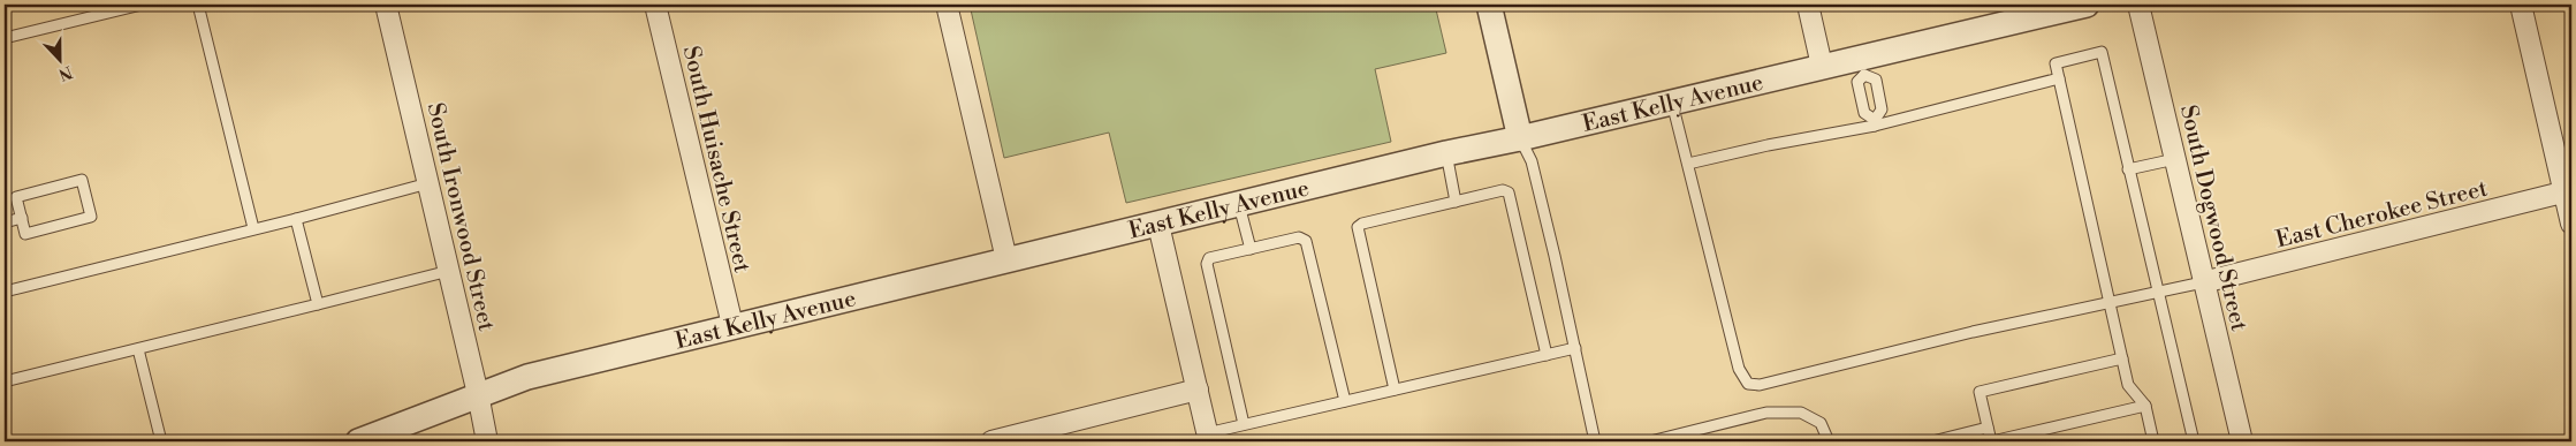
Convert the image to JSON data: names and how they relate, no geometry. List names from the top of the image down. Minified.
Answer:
{"streets":{"street":["East Kelly Avenue","South Huisache Street","East Cherokee Street","South Ironwood Street","South Dogwood Street"]},"crossings":[["East Kelly Avenue","South Huisache Street"],["East Kelly Avenue","South Ironwood Street"],["East Cherokee Street","South Dogwood Street"]],"north":"bottom"}
